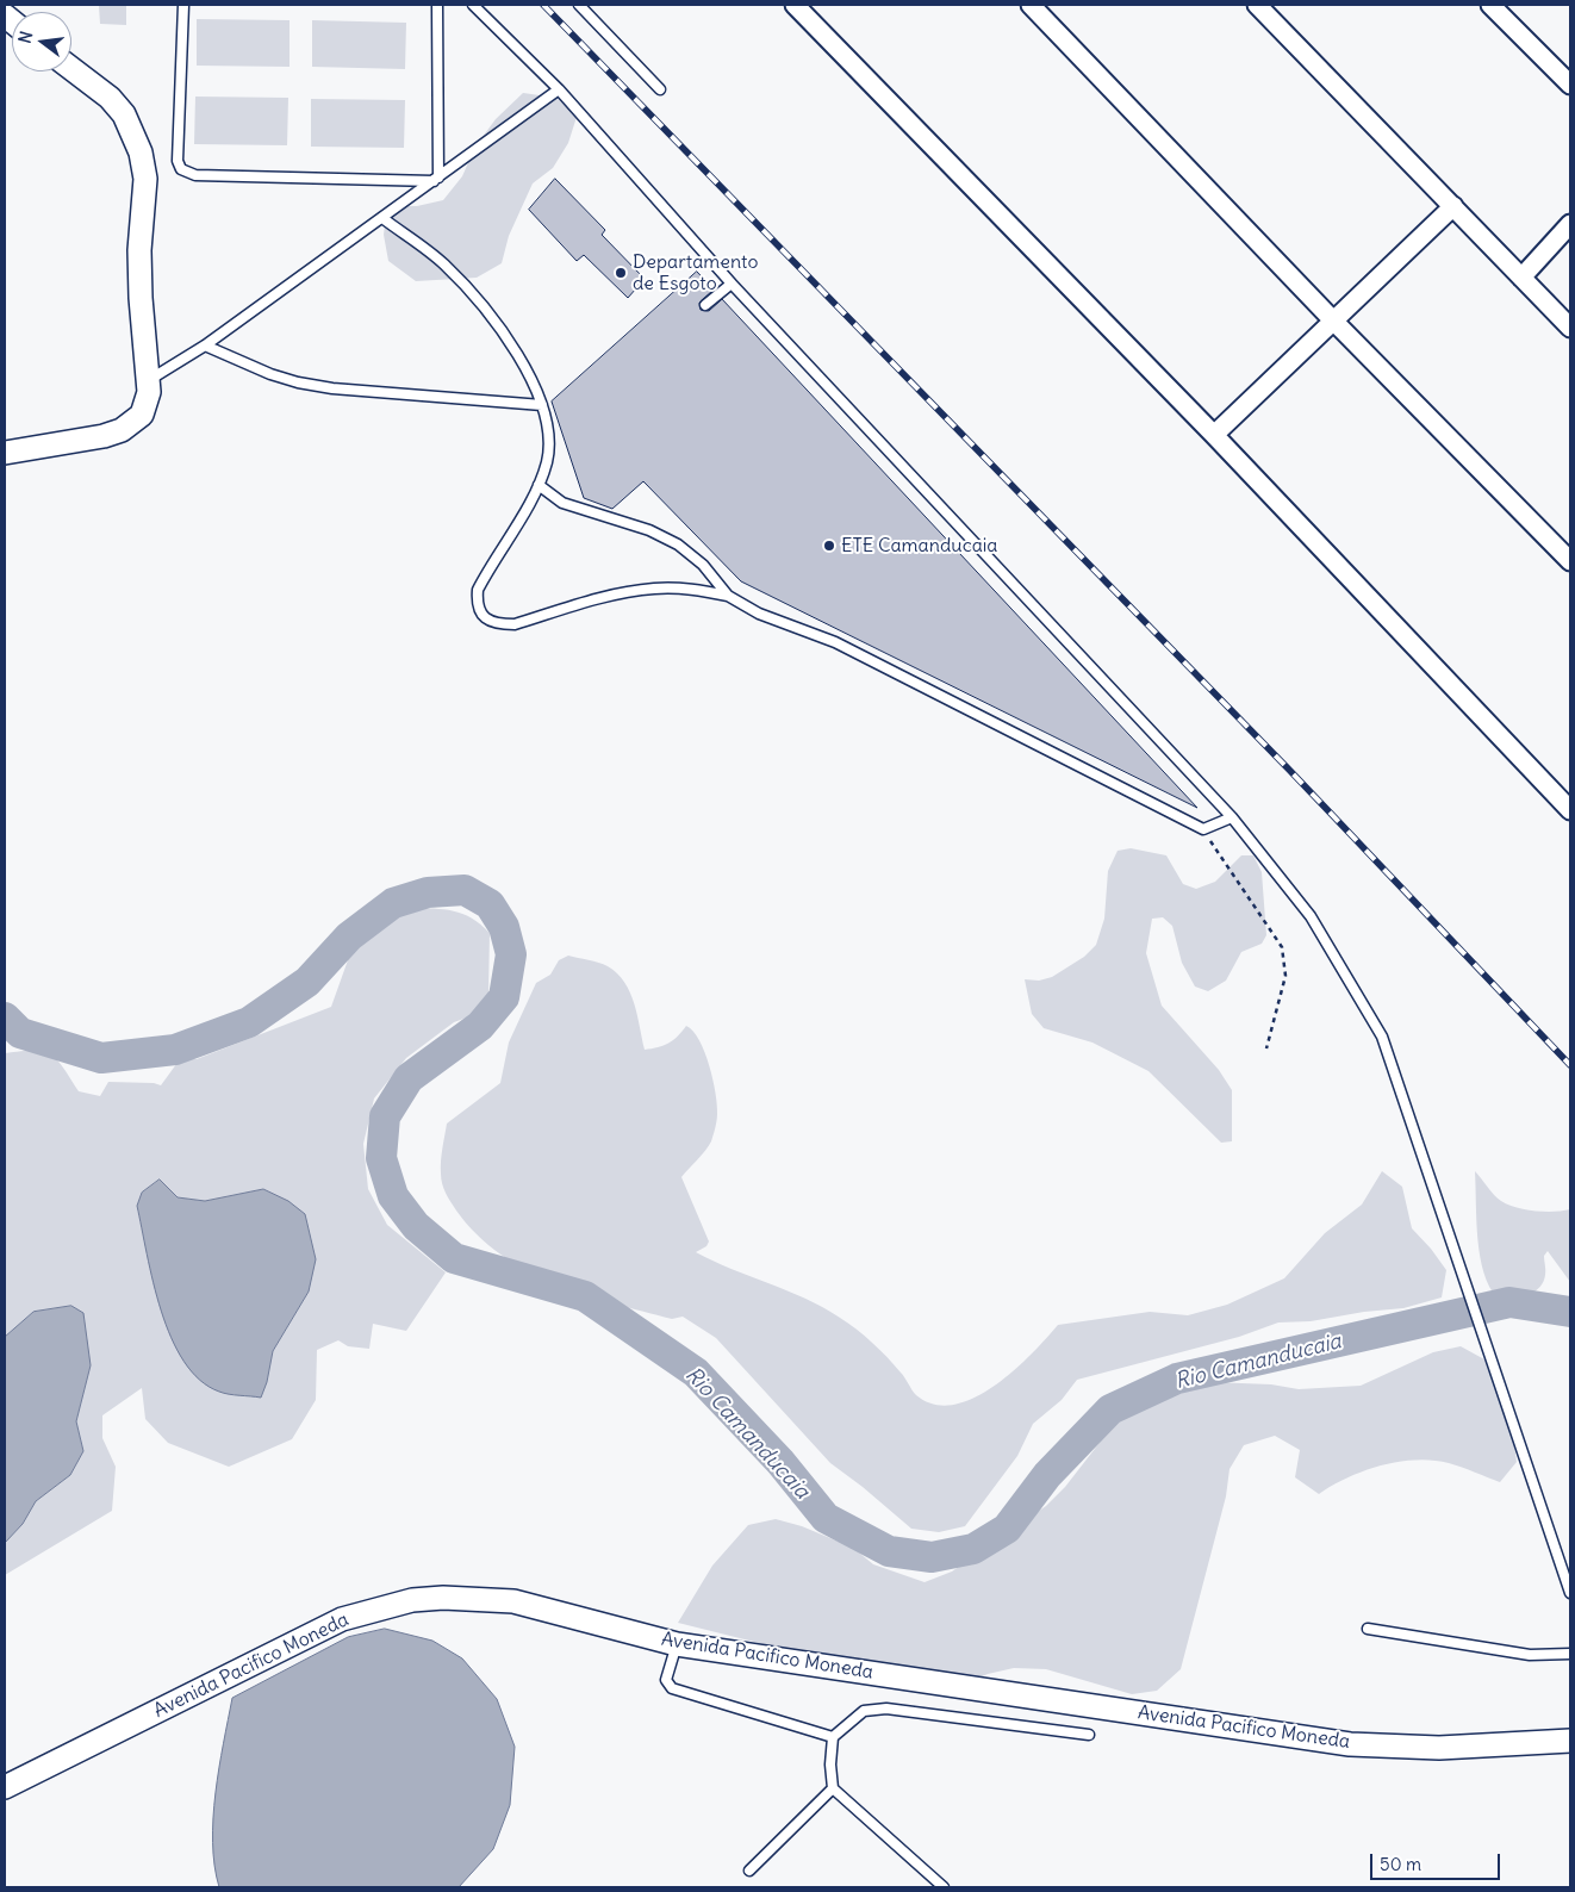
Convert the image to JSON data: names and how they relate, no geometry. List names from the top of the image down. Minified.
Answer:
{"streets":{"street":["Avenida Pacifico Moneda"]},"water":["Rio Camanducaia"],"places":["Departamento de Esgoto","ETE Camanducaia"],"scale_bar":"50 m","north":"left"}
